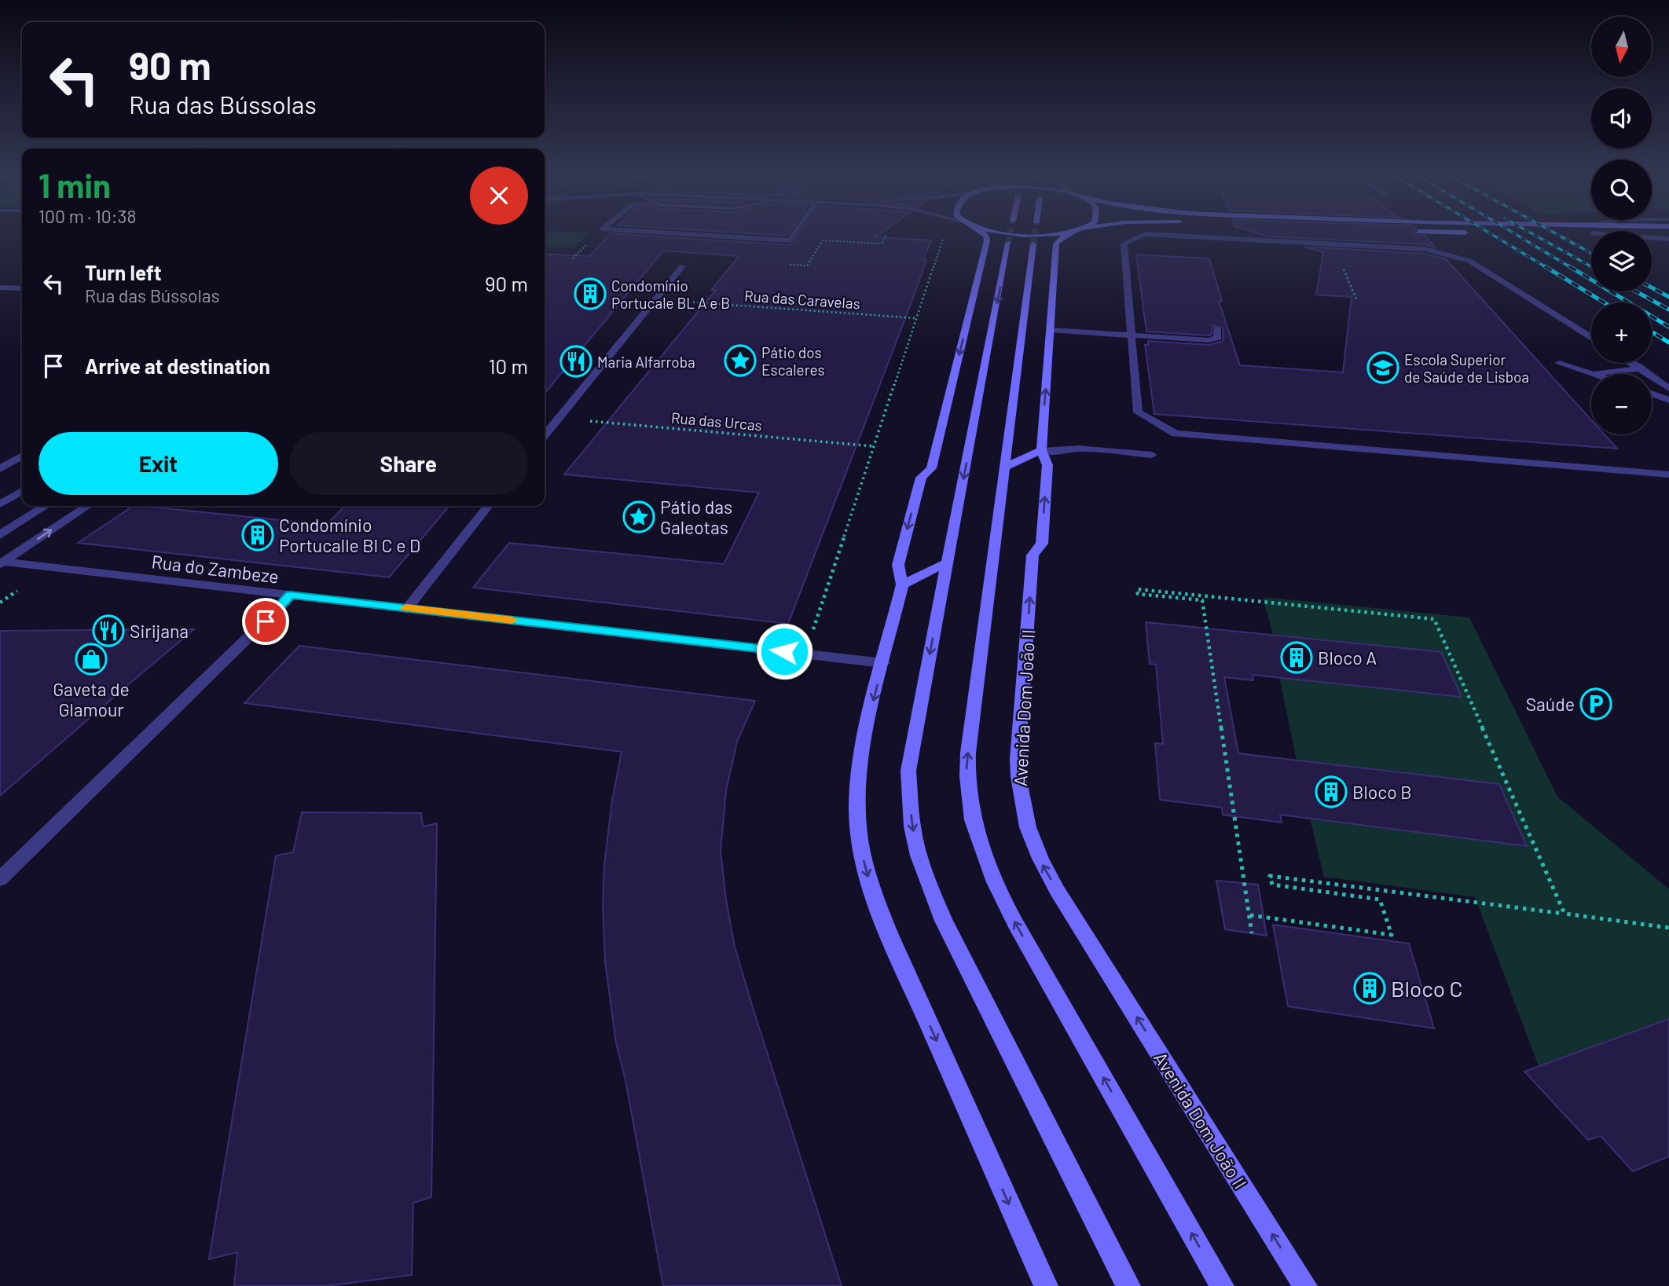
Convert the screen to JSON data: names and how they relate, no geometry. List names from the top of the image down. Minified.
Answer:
{"streets":{"main road":["Avenida Dom João II"],"street":["Rua do Zambeze"],"path":["Rua das Caravelas","Rua das Urcas"]},"places":{"building":["Condomínio Portucale BL A e B","Condomínio Portucalle Bl C e D","Bloco A","Bloco B","Bloco C"],"place":["Pátio dos Escaleres","Pátio das Galeotas"],"restaurant":["Maria Alfarroba","Sirijana"],"school or university":["Escola Superior de Saúde de Lisboa"],"shop":["Gaveta de Glamour"],"parking":["Saúde"]},"north":"bottom","page":{"map_buttons":["+","−"],"turn":["90 m","Rua das Bússolas"],"heading":["1 min","100 m · 10:38"],"list":[{"name":"Turn left","note":"Rua das Bússolas","value":"90 m"},{"name":"Arrive at destination","value":"10 m"}],"buttons":["Exit","Share"]}}
